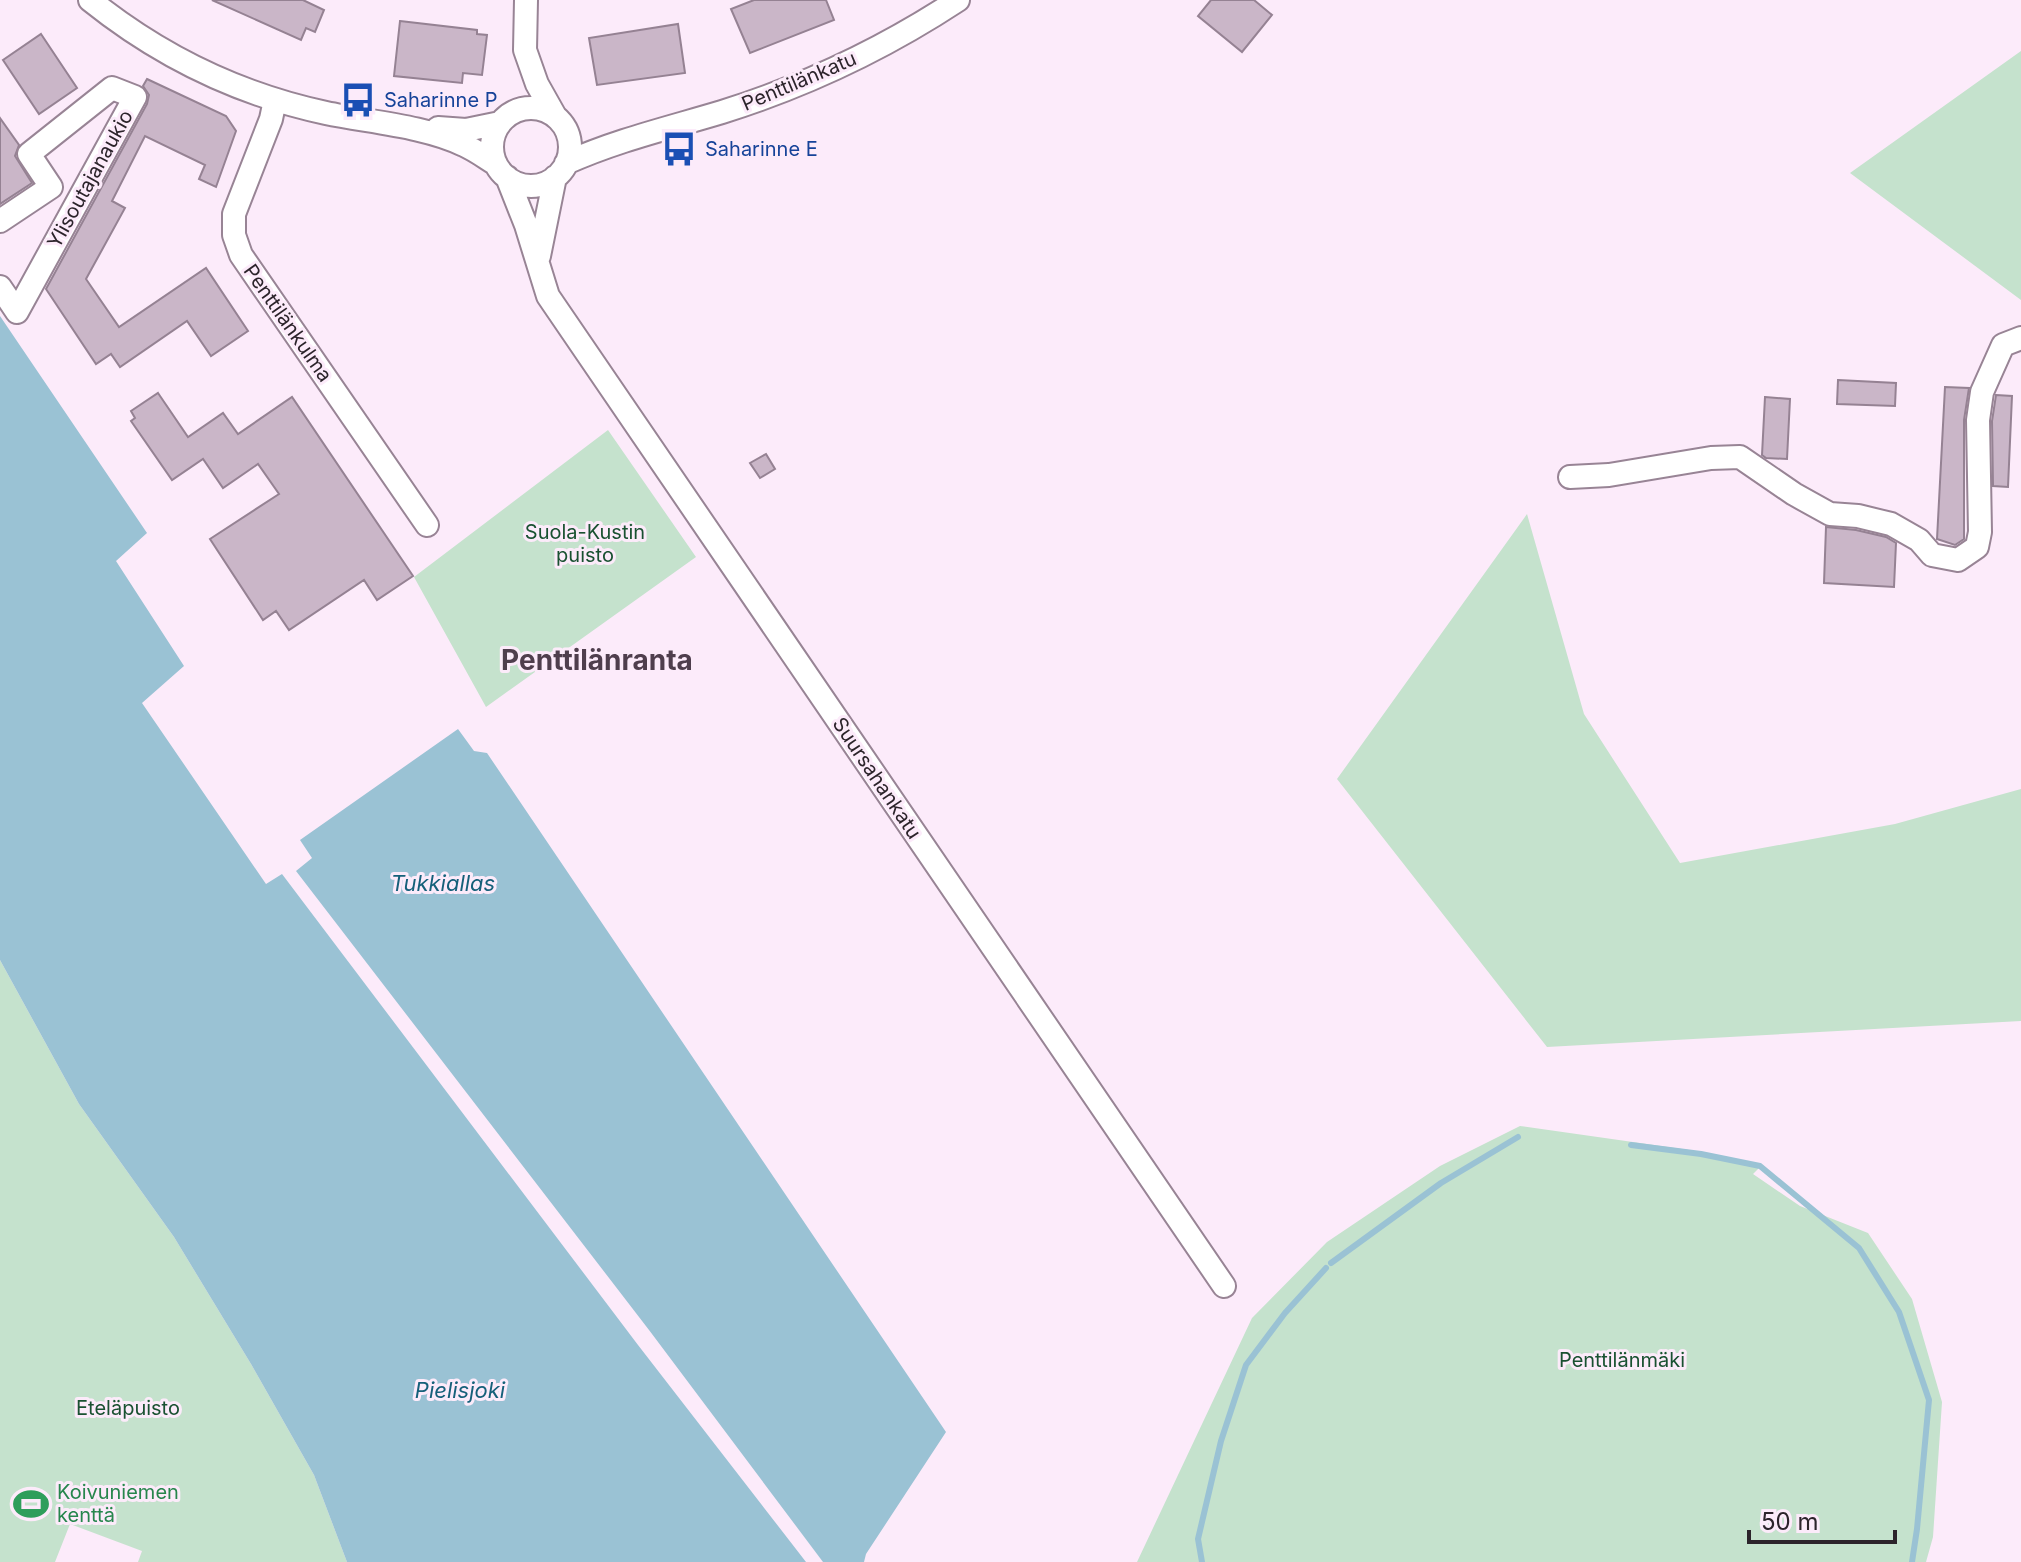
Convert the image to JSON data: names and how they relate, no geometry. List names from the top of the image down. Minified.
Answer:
{"streets":{"street":["Penttilänkatu","Ylisoutajanaukio","Penttilänkulma","Suursahankatu"]},"crossings":[["Penttilänkatu","Suursahankatu"]],"districts":["Penttilänranta"],"water":["Tukkiallas","Pielisjoki"],"parks":["Suola-Kustin puisto","Penttilänmäki","Eteläpuisto"],"places":{"bus stop":["Saharinne P","Saharinne E"],"sports":["Koivuniemen kenttä"]},"scale_bar":"50 m"}
